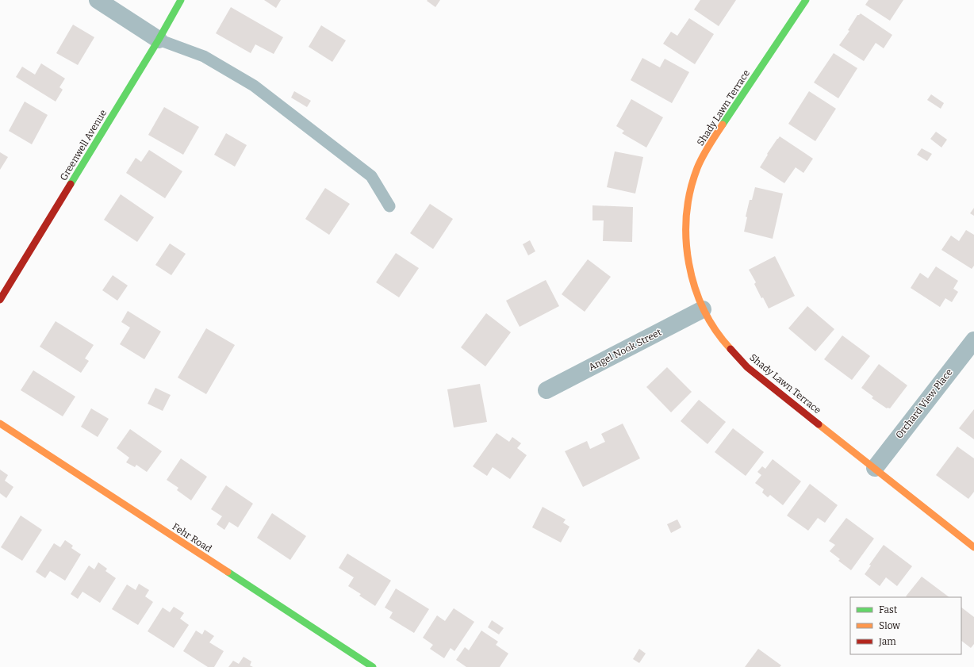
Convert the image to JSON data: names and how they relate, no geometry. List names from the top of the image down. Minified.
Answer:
{"streets":{"street":["Shady Lawn Terrace","Greenwell Avenue","Angel Nook Street","Orchard View Place","Fehr Road"]},"crossings":[["Shady Lawn Terrace","Angel Nook Street"],["Shady Lawn Terrace","Orchard View Place"]],"legend":["Fast","Slow","Jam"]}
